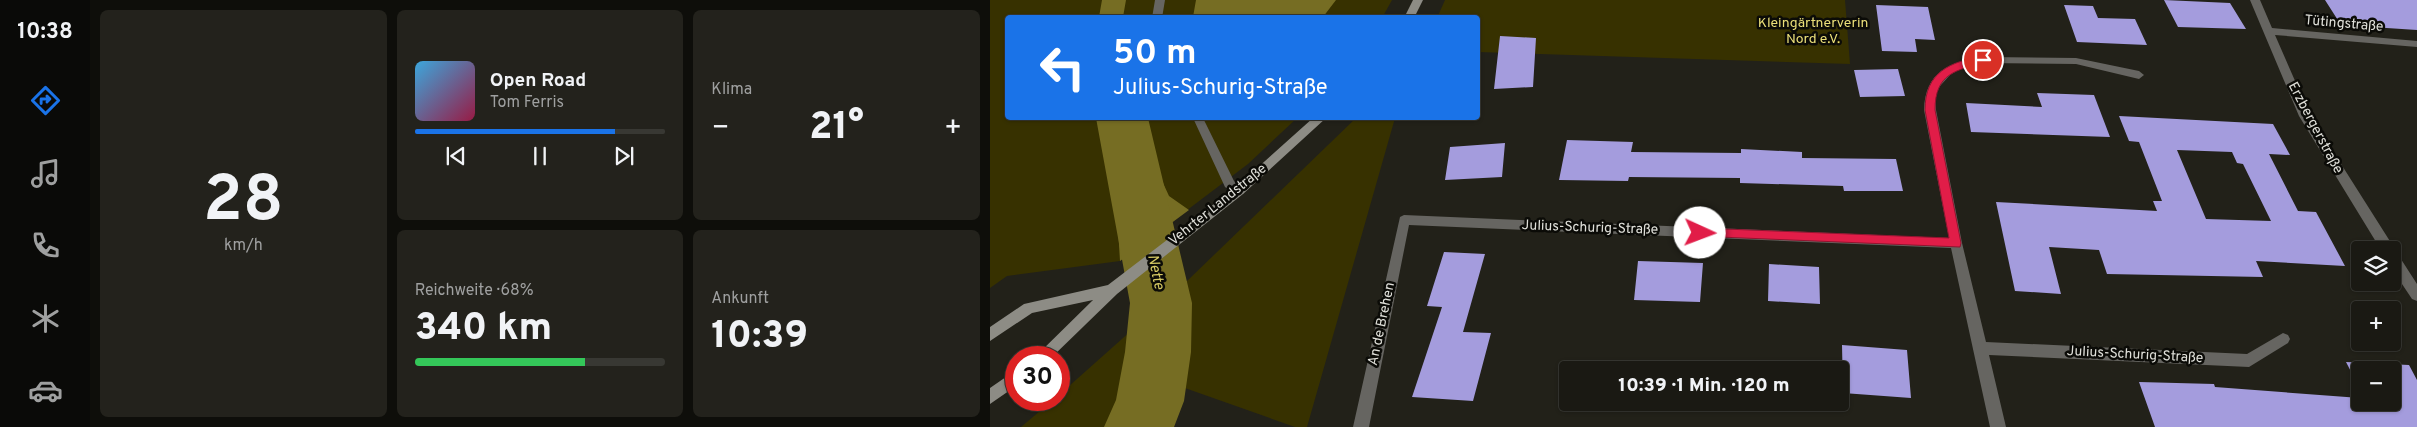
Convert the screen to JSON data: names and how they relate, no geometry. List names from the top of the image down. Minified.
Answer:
{"streets":{"main road":["Vehrter Landstraße"],"street":["Tütingstraße","Erzbergerstraße","Julius-Schurig-Straße","An de Brehen"]},"crossings":[["Tütingstraße","Erzbergerstraße"],["Julius-Schurig-Straße","An de Brehen"]],"water":["Nette"],"parks":["Kleingärtnerverin Nord e.V."],"page":{"tabs":"10:38","tile":[["28","km/h"],"Klima",["Reichweite · 68%","340 km"],["Ankunft","10:39"]],"turn":["50 m","Julius-Schurig-Straße"],"song":["Open Road","Tom Ferris"],"heat":["−","21°","+"],"map_buttons":["+","−"],"limit":"30","trip":"10:39 · 1 Min. · 120 m"}}
